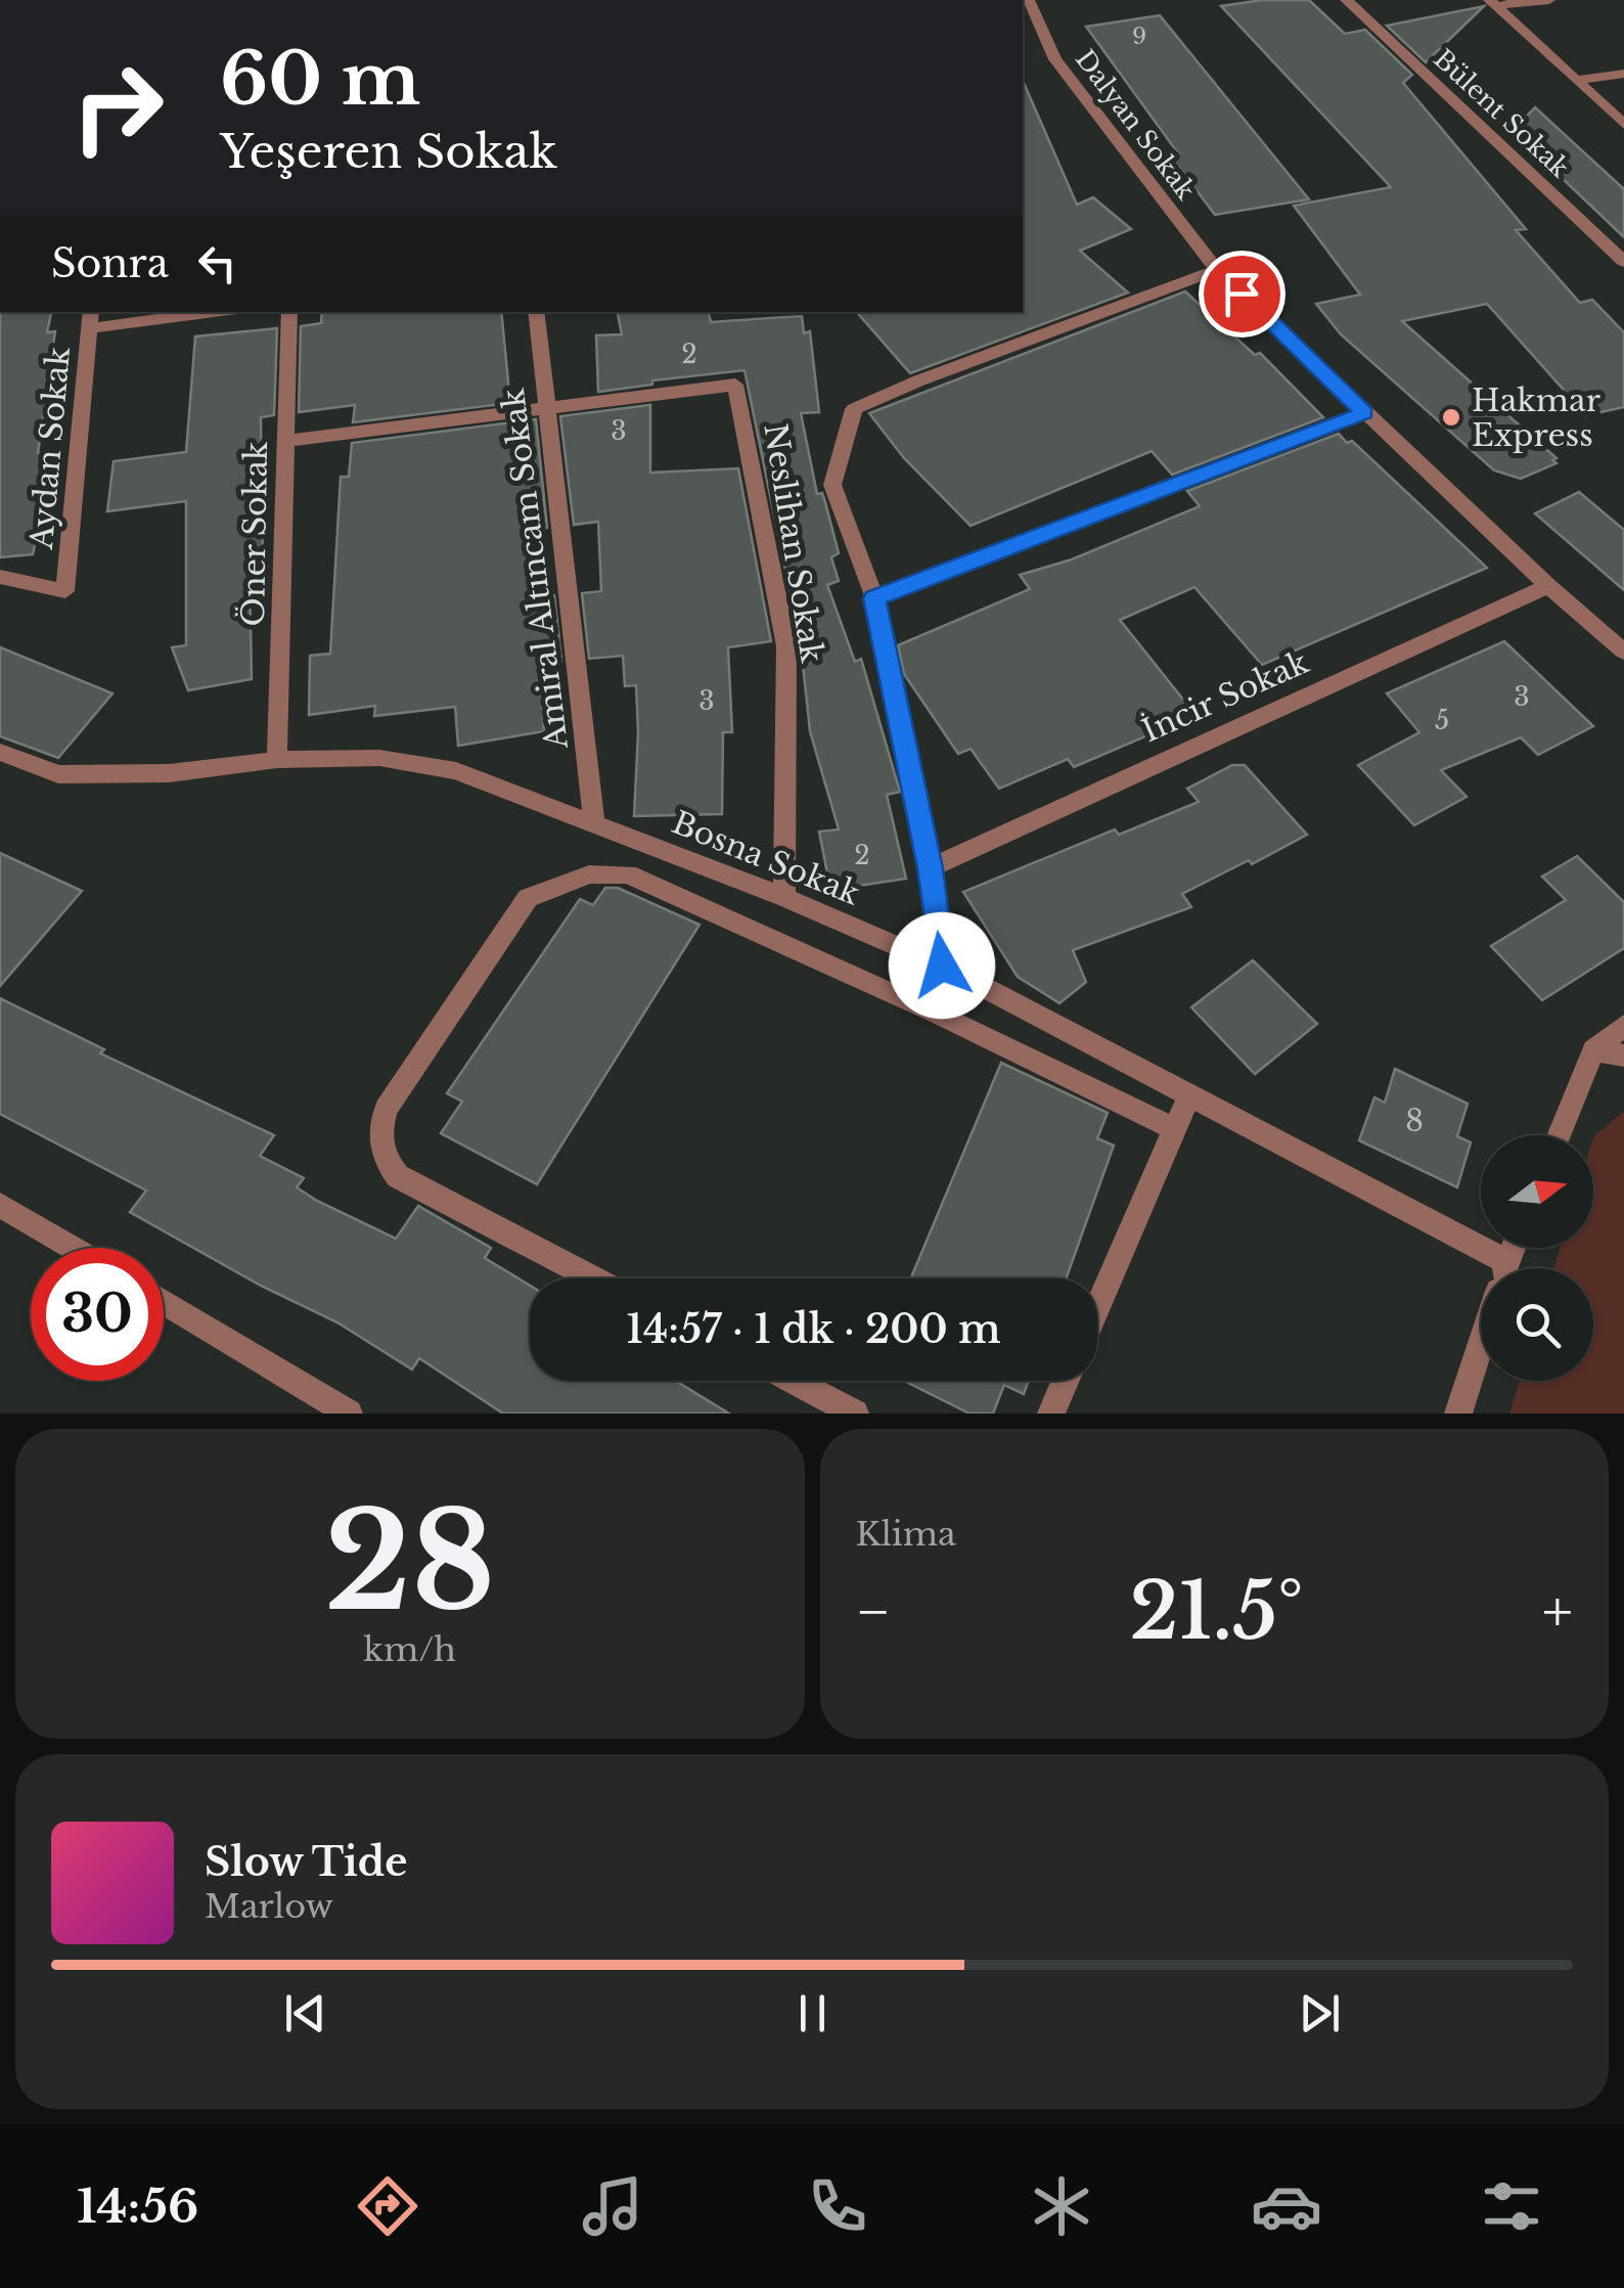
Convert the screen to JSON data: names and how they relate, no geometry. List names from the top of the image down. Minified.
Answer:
{"streets":{"street":["Bülent Sokak","Dalyan Sokak","Aydan Sokak","Öner Sokak","Neslihan Sokak","Amiral Altıncam Sokak","İncir Sokak","Bosna Sokak"]},"crossings":[["Dalyan Sokak","İncir Sokak"],["Öner Sokak","Bosna Sokak"],["Neslihan Sokak","Amiral Altıncam Sokak"],["Neslihan Sokak","Bosna Sokak"],["Amiral Altıncam Sokak","Bosna Sokak"]],"places":["Hakmar Express"],"house_numbers":["9","2","3","3","3","5","2","8"],"north":"right","page":{"turn":["60 m","Yeşeren Sokak"],"then":"Sonra","limit":"30","trip":"14:57 · 1 dk · 200 m","tile":[["28","km/h"],"Klima"],"heat":["−","21.5°","+"],"song":["Slow Tide","Marlow"],"tabs":"14:56"}}
